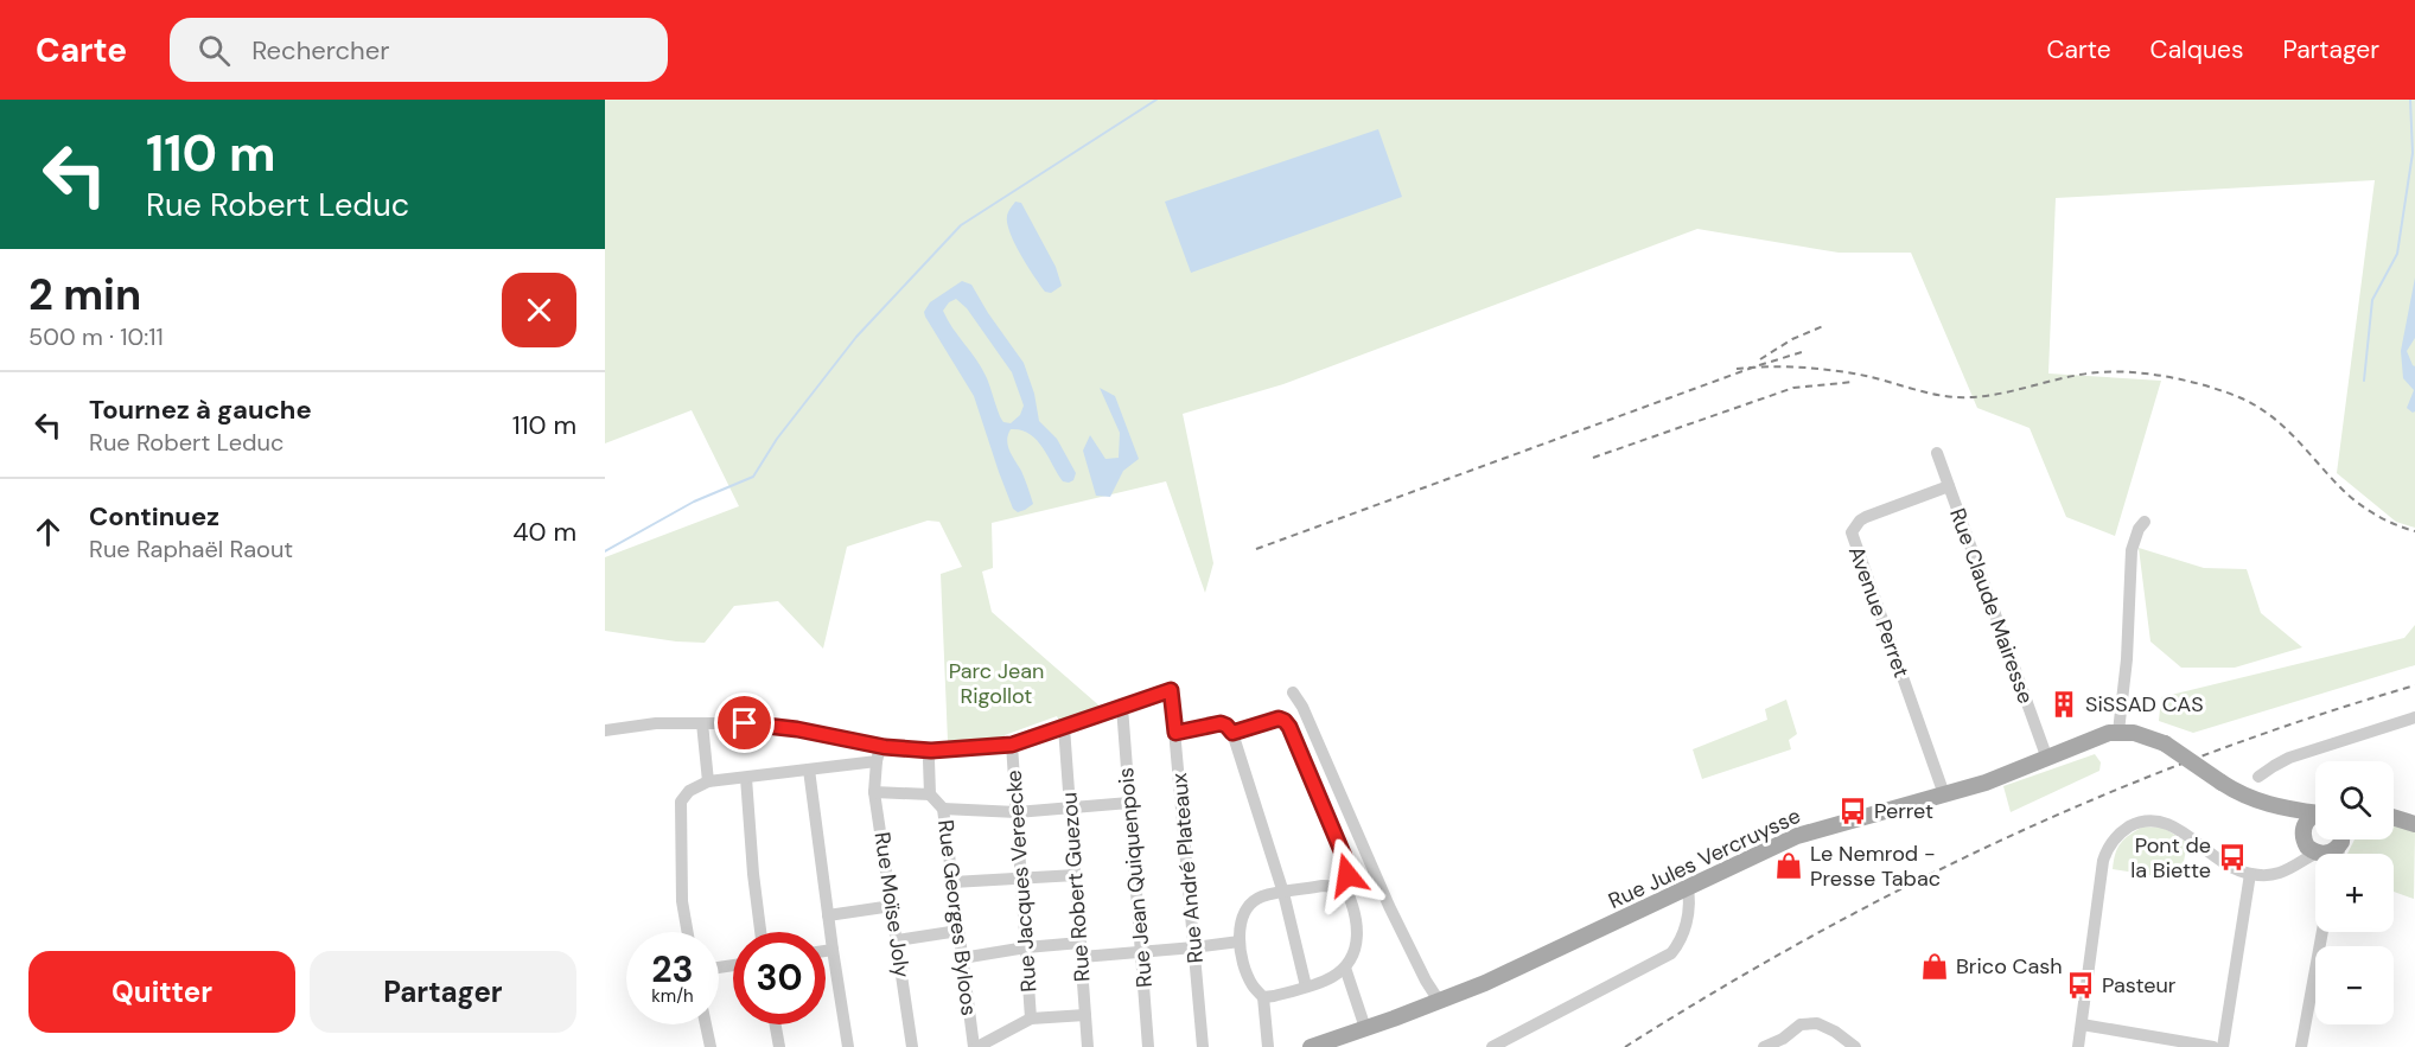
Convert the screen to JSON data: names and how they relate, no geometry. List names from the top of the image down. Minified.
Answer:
{"streets":{"main road":["Rue Jules Vercruysse"],"street":["Rue Claude Mairesse","Avenue Perret","Rue André Plateaux","Rue Jean Quiquenpois","Rue Jacques Vereecke","Rue Robert Guezou","Rue Moïse Joly","Rue Georges Byloos"]},"crossings":[["Rue Claude Mairesse","Avenue Perret"],["Rue Claude Mairesse","Rue Jules Vercruysse"],["Avenue Perret","Rue Jules Vercruysse"],["Rue André Plateaux","Rue Jean Quiquenpois"]],"parks":["Parc Jean Rigollot"],"places":{"building":["SiSSAD CAS"],"bus stop":["Perret","Pont de la Biette","Pasteur"],"shop":["Le Nemrod - Presse Tabac","Brico Cash"]},"page":{"header":"Carte","search":"Rechercher","nav":["Carte","Calques","Partager"],"turn":["110 m","Rue Robert Leduc"],"heading":["2 min","500 m · 10:11"],"list":[{"name":"Tournez à gauche","note":"Rue Robert Leduc","value":"110 m"},{"name":"Continuez","note":"Rue Raphaël Raout","value":"40 m"}],"map_buttons":["+","−"],"speed":"23 km/h","limit":"30","buttons":["Quitter","Partager"]}}
